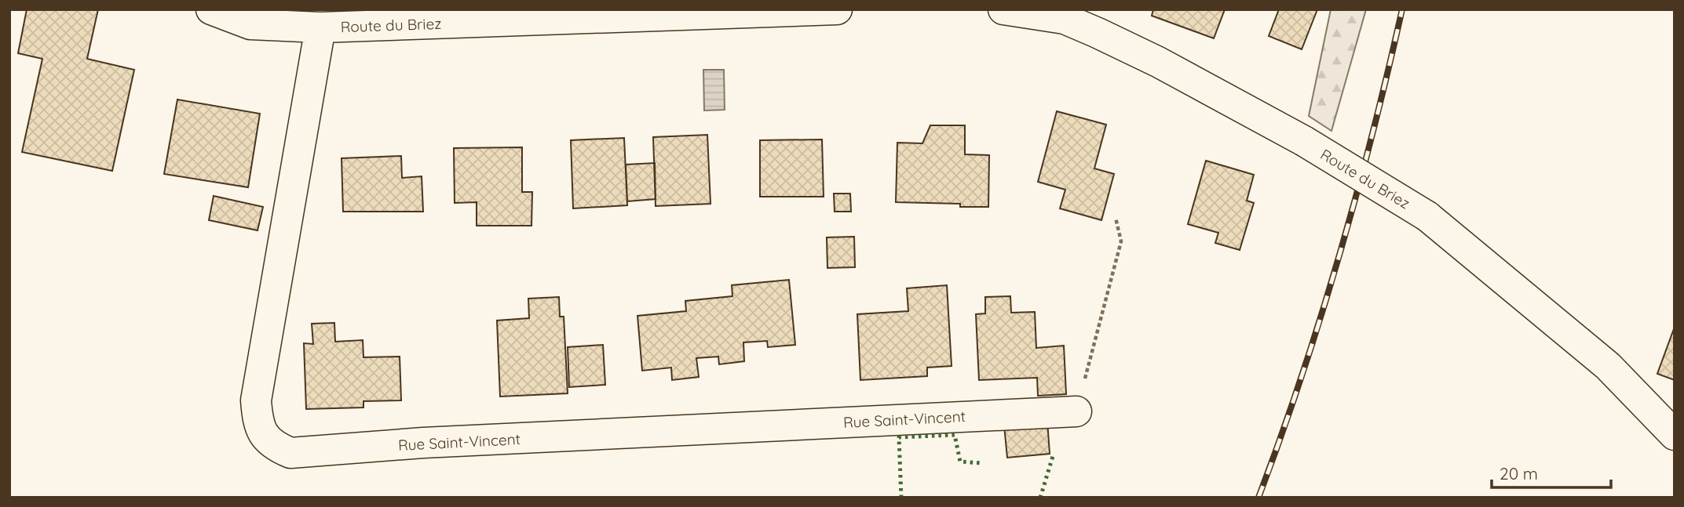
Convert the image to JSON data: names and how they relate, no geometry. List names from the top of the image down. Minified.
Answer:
{"streets":{"street":["Route du Briez","Rue Saint-Vincent"]},"crossings":[["Route du Briez","Rue Saint-Vincent"]],"scale_bar":"20 m"}
